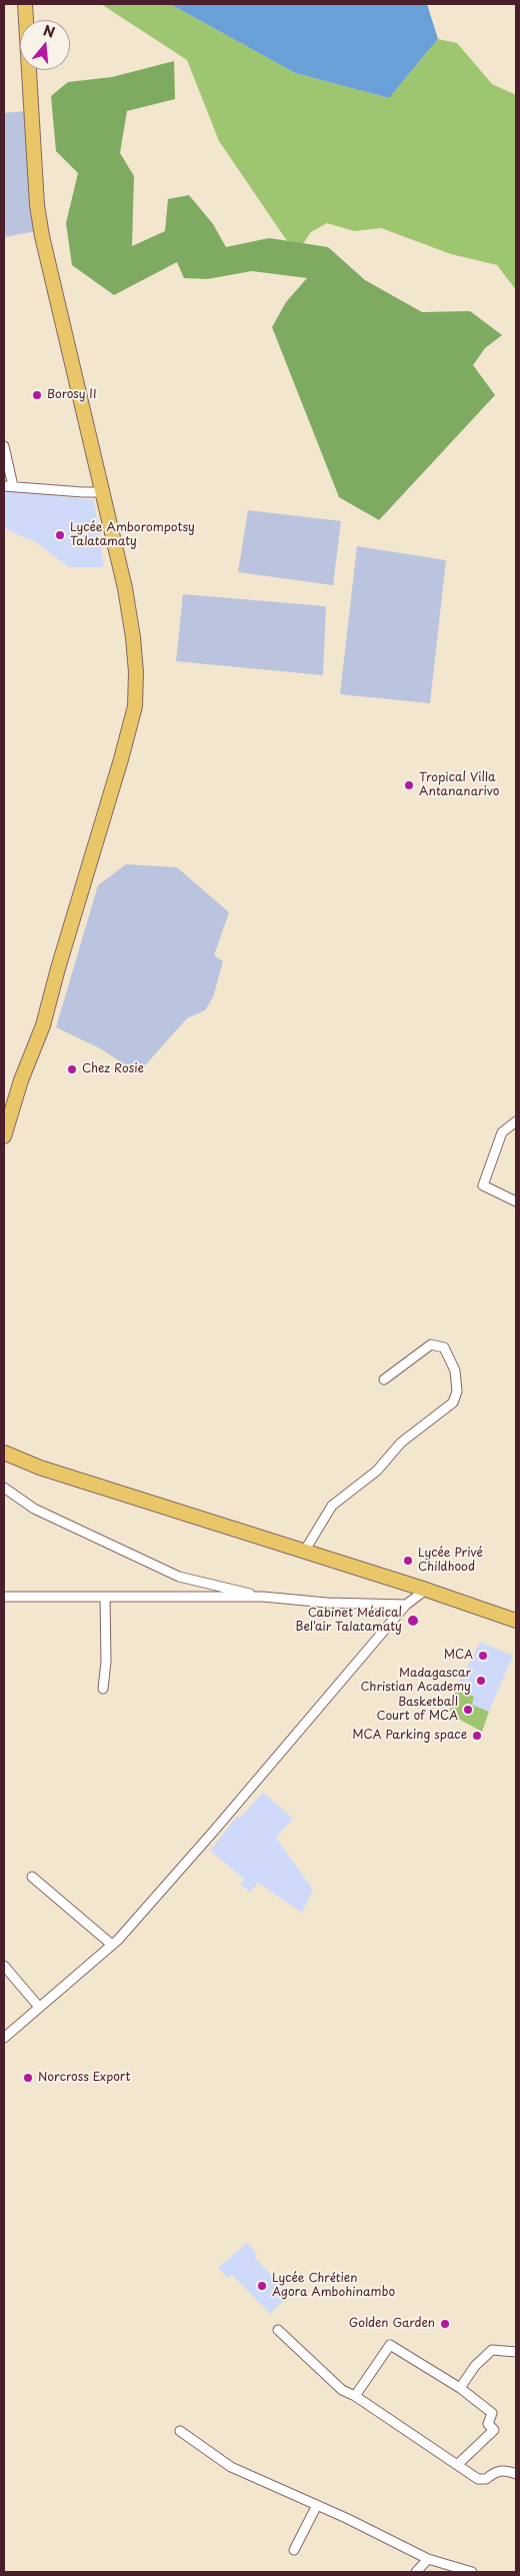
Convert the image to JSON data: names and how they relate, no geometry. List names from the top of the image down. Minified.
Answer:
{"places":["Borosy II","Lycée Amborompotsy Talatamaty","Tropical Villa Antananarivo","Chez Rosie","Lycée Privé Childhood","Cabinet Médical Bel'air Talatamaty","MCA","Madagascar Christian Academy","Basketball Court of MCA","MCA Parking space","Norcross Export","Lycée Chrétien Agora Ambohinambo","Golden Garden"],"north":"top"}
